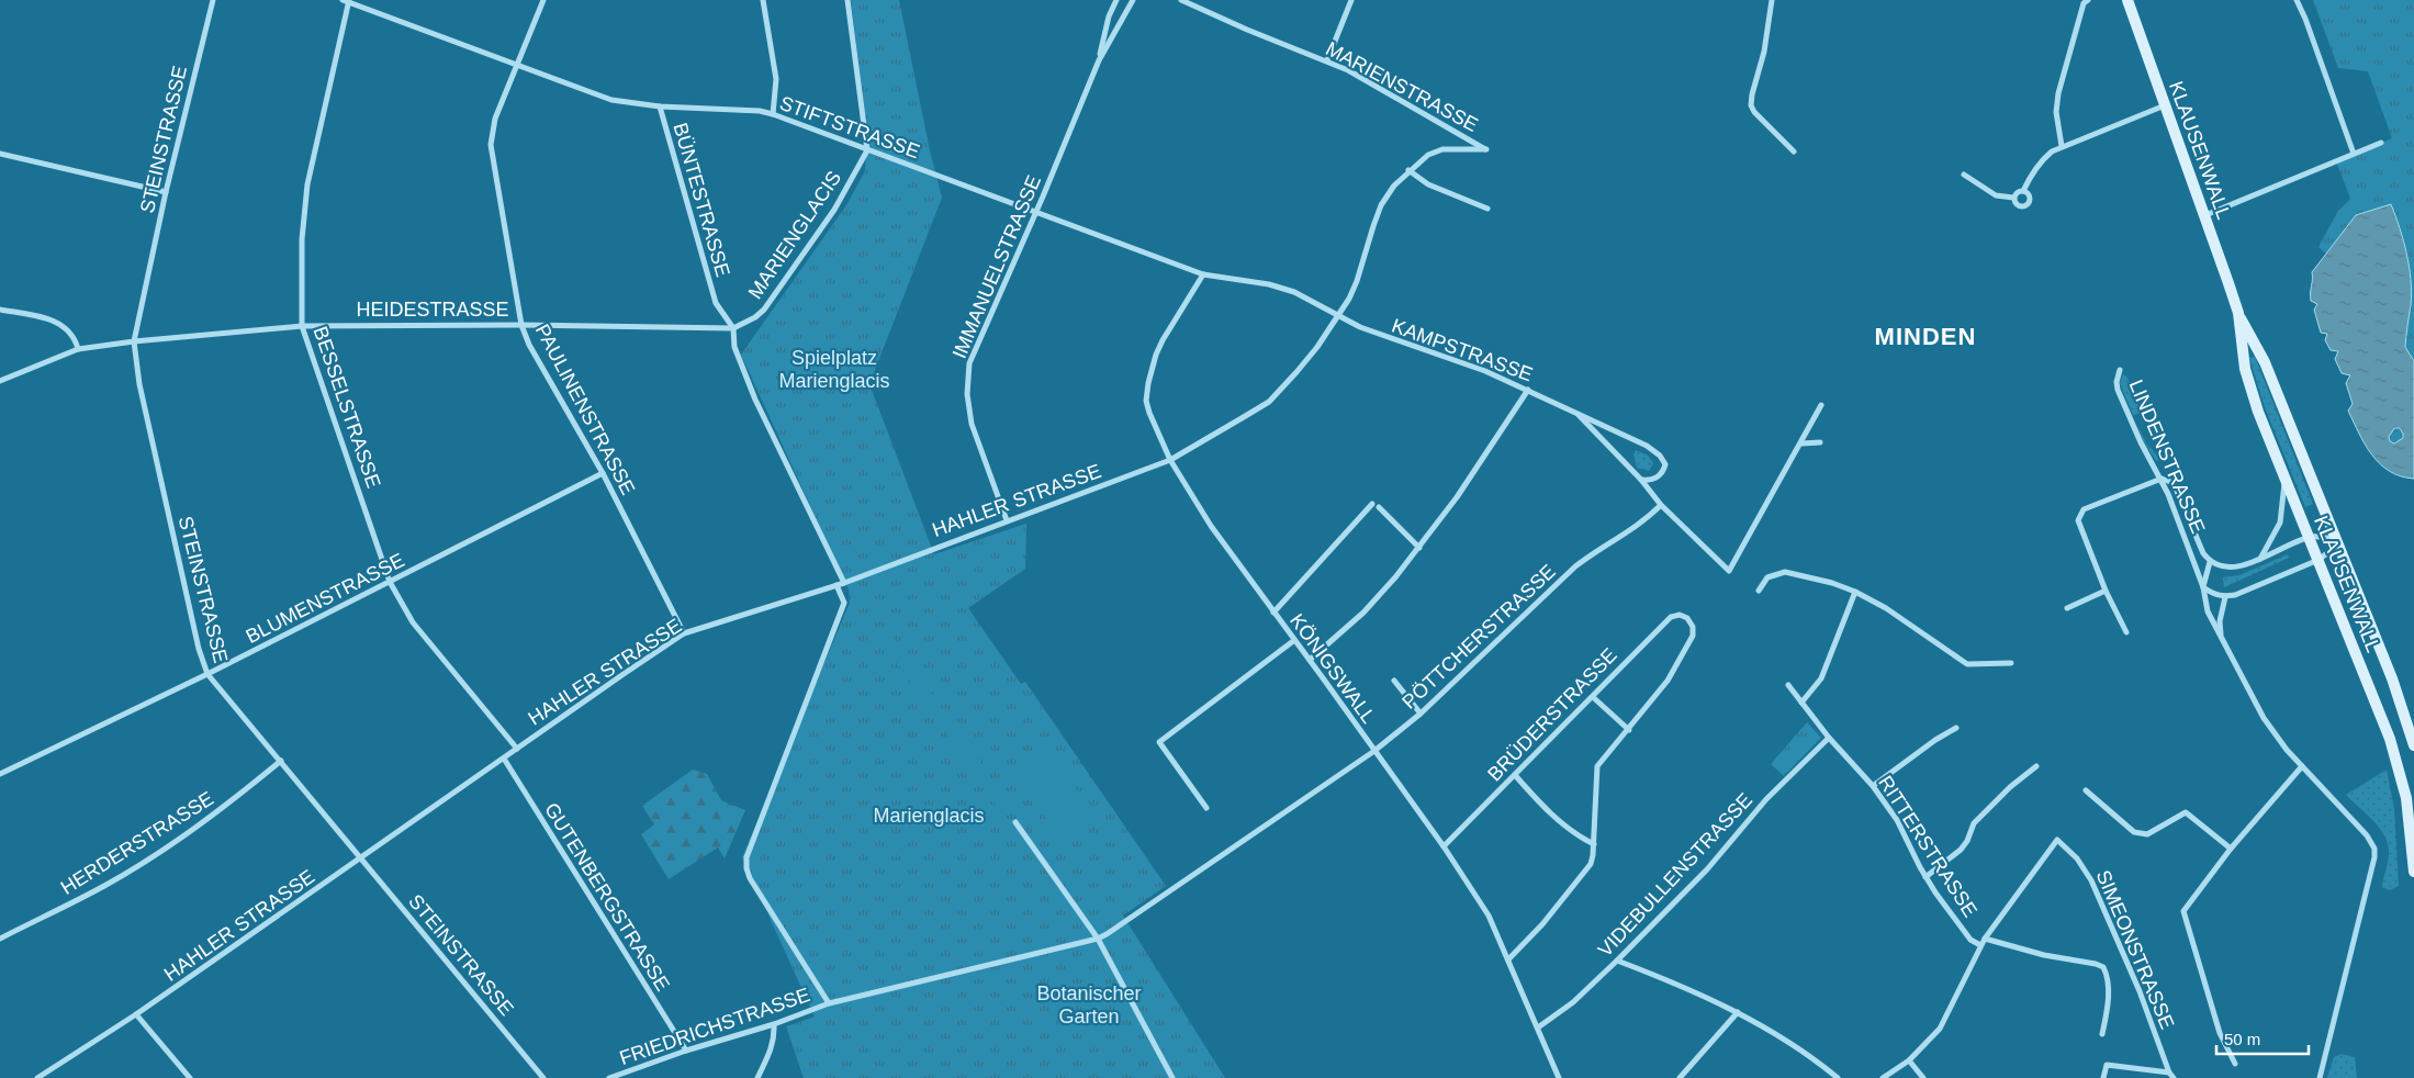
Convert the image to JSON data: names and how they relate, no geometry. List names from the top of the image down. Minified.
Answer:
{"streets":{"main road":["KLAUSENWALL"],"street":["MARIENSTRASSE","STIFTSTRASSE","STEINSTRASSE","BÜNTESTRASSE","MARIENGLACIS","IMMANUELSTRASSE","HEIDESTRASSE","KAMPSTRASSE","BESSELSTRASSE","PAULINENSTRASSE","LINDENSTRASSE","HAHLER STRASSE","BLUMENSTRASSE","PÖTTCHERSTRASSE","KÖNIGSWALL","BRÜDERSTRASSE","HERDERSTRASSE","RITTERSTRASSE","VIDEBULLENSTRASSE","GUTENBERGSTRASSE","SIMEONSTRASSE","FRIEDRICHSTRASSE"]},"crossings":[["MARIENSTRASSE","HAHLER STRASSE"],["STIFTSTRASSE","BÜNTESTRASSE"],["STIFTSTRASSE","MARIENGLACIS"],["STIFTSTRASSE","IMMANUELSTRASSE"],["STIFTSTRASSE","KAMPSTRASSE"],["STIFTSTRASSE","BESSELSTRASSE"],["STIFTSTRASSE","PAULINENSTRASSE"],["STIFTSTRASSE","HAHLER STRASSE"],["STIFTSTRASSE","KÖNIGSWALL"],["STEINSTRASSE","HEIDESTRASSE"],["STEINSTRASSE","HAHLER STRASSE"],["STEINSTRASSE","BLUMENSTRASSE"],["STEINSTRASSE","HERDERSTRASSE"],["BÜNTESTRASSE","MARIENGLACIS"],["BÜNTESTRASSE","HEIDESTRASSE"],["MARIENGLACIS","HEIDESTRASSE"],["IMMANUELSTRASSE","HAHLER STRASSE"],["HEIDESTRASSE","BESSELSTRASSE"],["HEIDESTRASSE","PAULINENSTRASSE"],["KAMPSTRASSE","HAHLER STRASSE"],["KAMPSTRASSE","PÖTTCHERSTRASSE"],["BESSELSTRASSE","HAHLER STRASSE"],["BESSELSTRASSE","BLUMENSTRASSE"],["PAULINENSTRASSE","HAHLER STRASSE"],["PAULINENSTRASSE","BLUMENSTRASSE"],["HAHLER STRASSE","KÖNIGSWALL"],["HAHLER STRASSE","GUTENBERGSTRASSE"],["PÖTTCHERSTRASSE","KÖNIGSWALL"],["KÖNIGSWALL","BRÜDERSTRASSE"],["KÖNIGSWALL","VIDEBULLENSTRASSE"],["RITTERSTRASSE","VIDEBULLENSTRASSE"],["GUTENBERGSTRASSE","FRIEDRICHSTRASSE"]],"districts":["MINDEN"],"parks":["Spielplatz Marienglacis","Marienglacis","Botanischer Garten"],"scale_bar":"50 m"}
